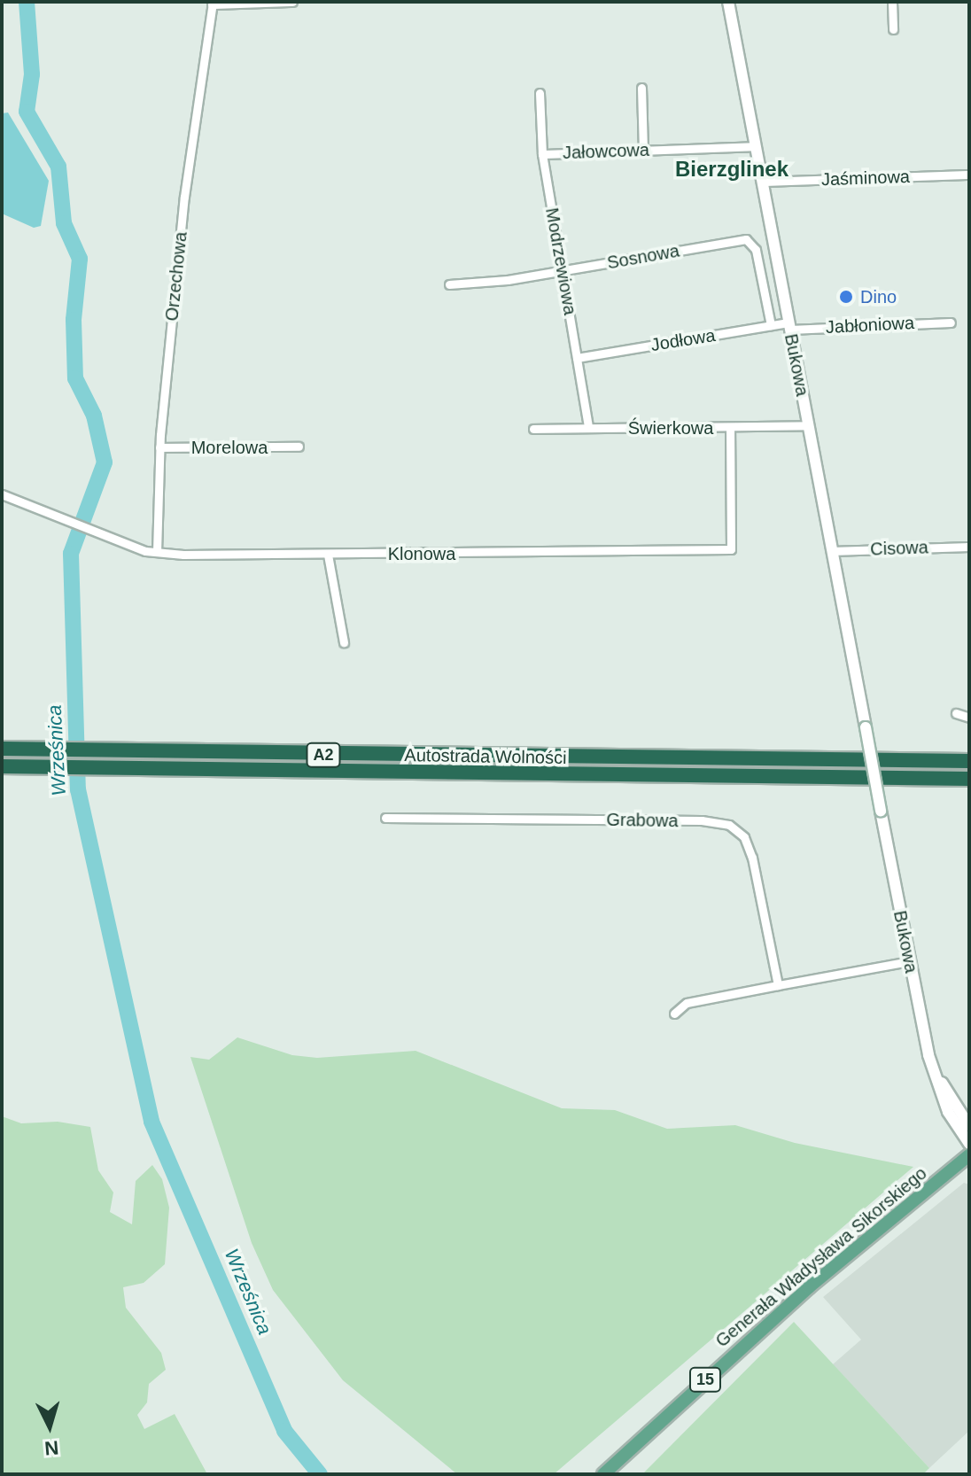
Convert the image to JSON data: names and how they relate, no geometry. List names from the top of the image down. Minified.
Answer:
{"streets":{"highway":["A2","Autostrada Wolności"],"main road":["Bukowa","Generała Władysława Sikorskiego","15"],"street":["Jałowcowa","Jaśminowa","Sosnowa","Modrzewiowa","Orzechowa","Jabłoniowa","Jodłowa","Świerkowa","Morelowa","Cisowa","Klonowa","Grabowa"]},"crossings":[["Jałowcowa","Modrzewiowa"],["Jałowcowa","Bukowa"],["Jaśminowa","Bukowa"],["Sosnowa","Modrzewiowa"],["Sosnowa","Jodłowa"],["Modrzewiowa","Jodłowa"],["Modrzewiowa","Świerkowa"],["Orzechowa","Morelowa"],["Orzechowa","Klonowa"],["Jabłoniowa","Jodłowa"],["Jabłoniowa","Bukowa"],["Jodłowa","Bukowa"],["Bukowa","Świerkowa"],["Bukowa","Cisowa"],["Świerkowa","Klonowa"]],"districts":["Bierzglinek"],"water":["Wrześnica"],"places":["Dino"],"north":"bottom"}
